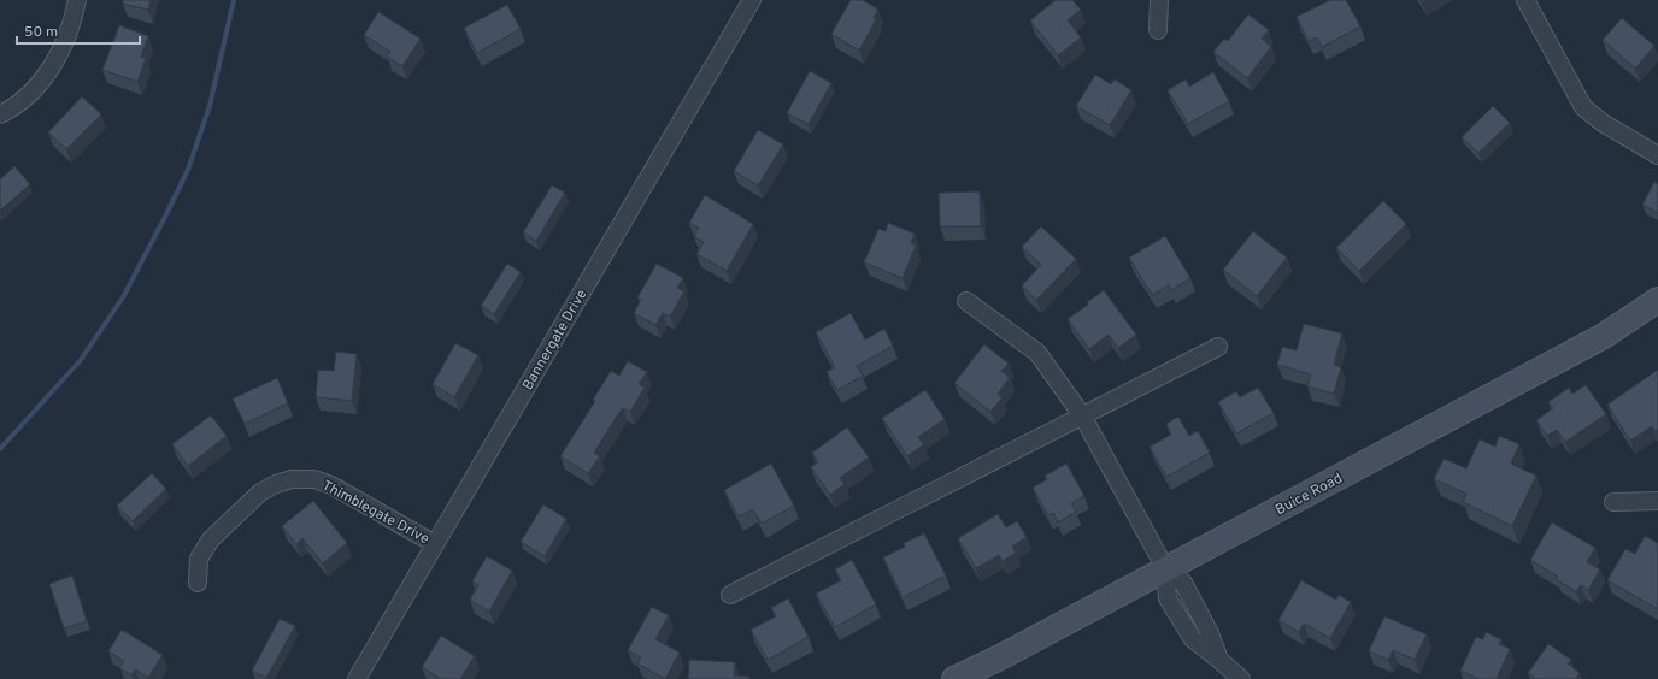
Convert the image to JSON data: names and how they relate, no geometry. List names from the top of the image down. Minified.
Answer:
{"streets":{"street":["Bannergate Drive","Buice Road","Thimblegate Drive"]},"crossings":[["Bannergate Drive","Thimblegate Drive"]],"scale_bar":"50 m"}
